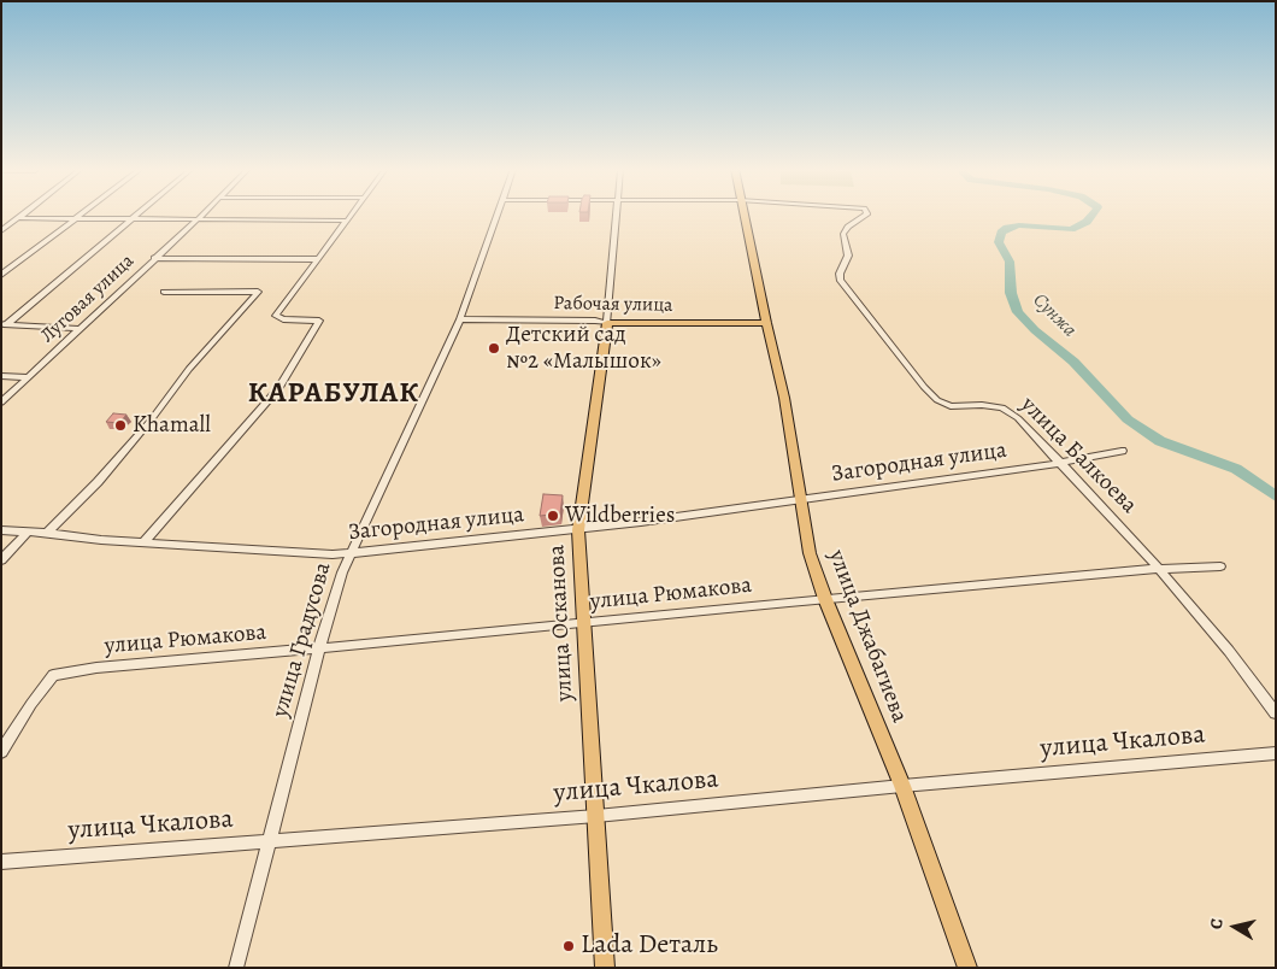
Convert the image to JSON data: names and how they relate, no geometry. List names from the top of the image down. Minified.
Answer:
{"streets":{"main road":["Рабочая улица","улица Осканова","улица Джабагиева"],"street":["Луговая улица","улица Балкоева","Загородная улица","улица Рюмакова","улица Градусова","улица Чкалова"]},"crossings":[["Рабочая улица","улица Осканова"],["Рабочая улица","улица Джабагиева"],["Рабочая улица","улица Градусова"],["улица Балкоева","Загородная улица"],["улица Балкоева","улица Рюмакова"],["Загородная улица","улица Осканова"],["Загородная улица","улица Джабагиева"],["Загородная улица","улица Градусова"],["улица Рюмакова","улица Осканова"],["улица Рюмакова","улица Джабагиева"],["улица Рюмакова","улица Градусова"],["улица Осканова","улица Чкалова"],["улица Джабагиева","улица Чкалова"],["улица Градусова","улица Чкалова"]],"districts":["КАРАБУЛАК"],"water":["Сунжа"],"places":["Детский сад №2 «Малышок»","Khamall","Wildberries","Lada Dеталь"],"north":"left"}
